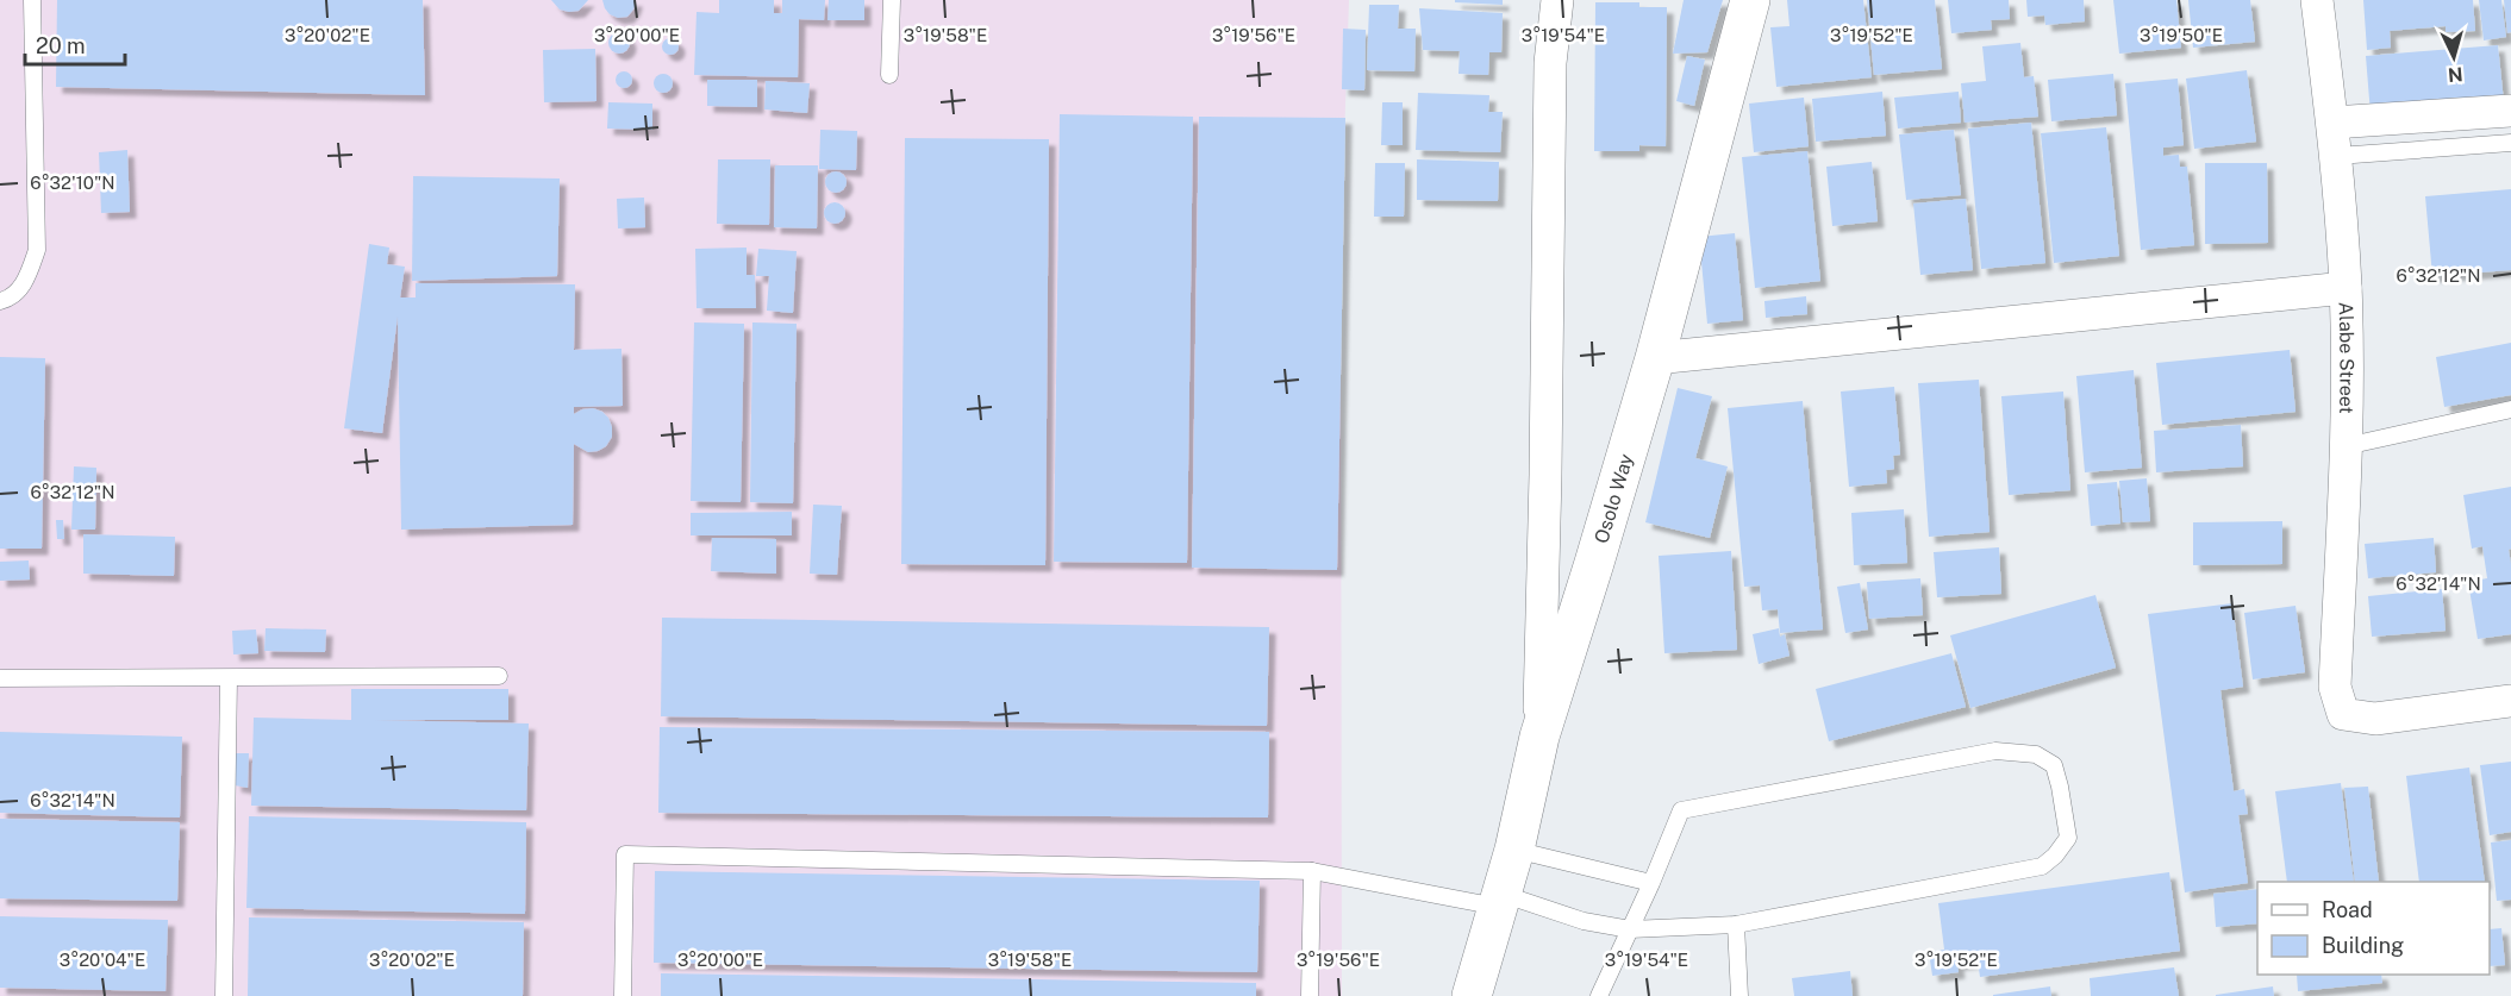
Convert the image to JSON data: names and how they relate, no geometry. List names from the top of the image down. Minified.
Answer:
{"streets":{"main road":["Osolo Way"],"street":["Alabe Street"]},"legend":["Road","Building"],"scale_bar":"20 m","north":"bottom","coordinates":["3°20'02\"E","3°20'00\"E","3°19'58\"E","3°19'56\"E","3°19'54\"E","3°19'52\"E","3°19'50\"E","6°32'10\"N","6°32'12\"N","6°32'14\"N","3°20'04\"E"]}
